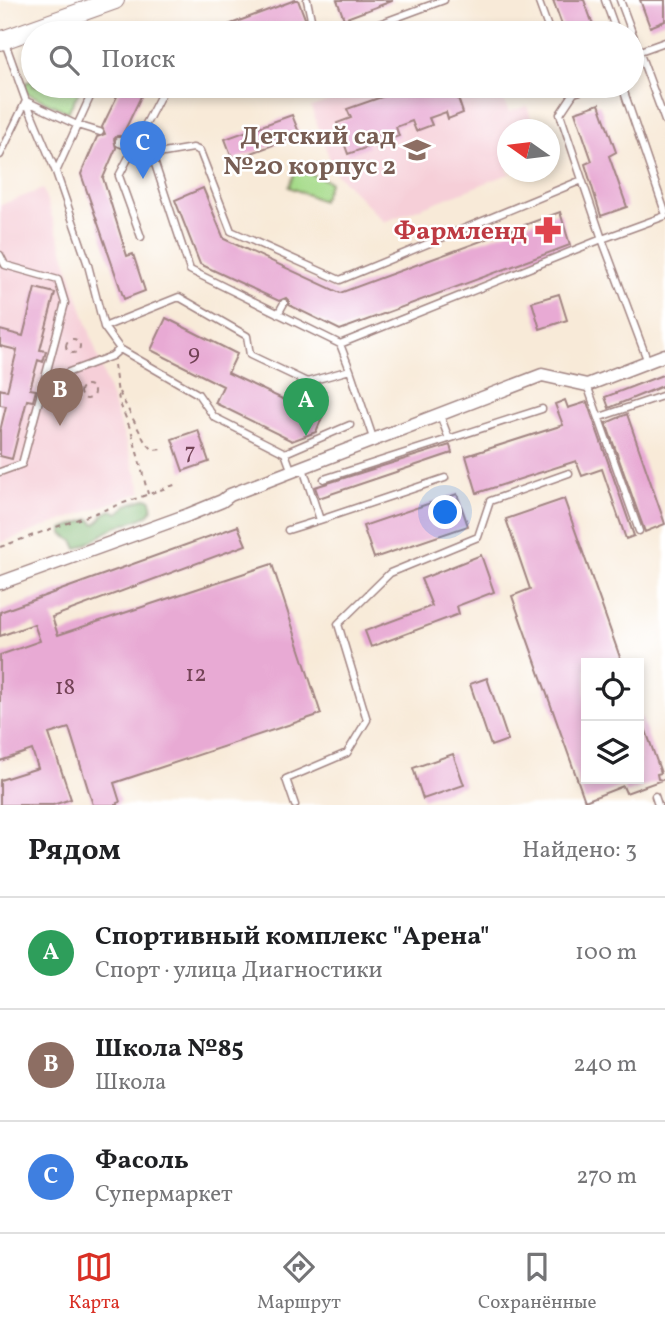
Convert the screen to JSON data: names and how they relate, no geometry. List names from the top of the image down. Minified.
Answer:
{"places":{"school or university":["Детский сад №20 корпус 2"],"pharmacy":["Фармленд"]},"house_numbers":["9","7","12","18"],"north":"left","page":{"search":"Поиск","pins":["C","B","A"],"heading":["Рядом","Найдено: 3"],"list":[{"mark":"A","name":"Спортивный комплекс \"Арена\"","note":"Спорт · улица Диагностики","value":"100 m"},{"mark":"B","name":"Школа №85","note":"Школа","value":"240 m"},{"mark":"C","name":"Фасоль","note":"Супермаркет","value":"270 m"}],"nav":["Карта","Маршрут","Сохранённые"]}}
